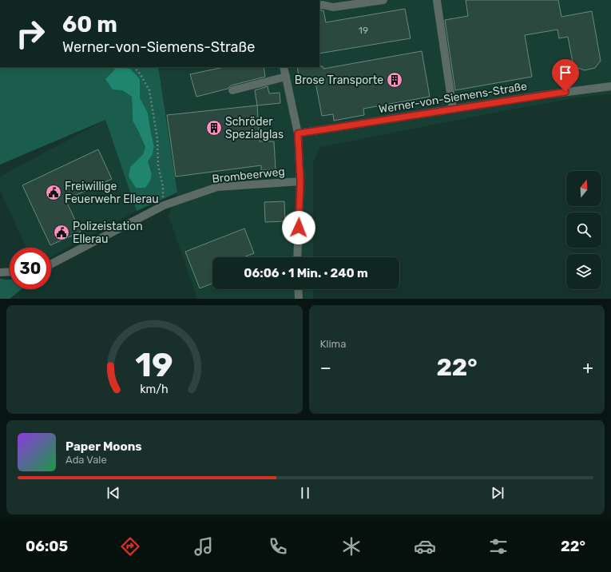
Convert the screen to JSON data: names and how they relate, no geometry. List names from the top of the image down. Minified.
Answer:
{"streets":{"street":["Werner-von-Siemens-Straße","Brombeerweg"]},"places":{"building":["Brose Transporte","Schröder Spezialglas"],"public building":["Freiwillige Feuerwehr Ellerau","Polizeistation Ellerau"]},"house_numbers":["19"],"north":"top","page":{"turn":["60 m","Werner-von-Siemens-Straße"],"limit":"30","trip":"06:06 · 1 Min. · 240 m","tile":"Klima","heat":["−","22°","+"],"song":["Paper Moons","Ada Vale"],"tabs":["06:05","22°"],"gauge":["19","km/h"]}}
